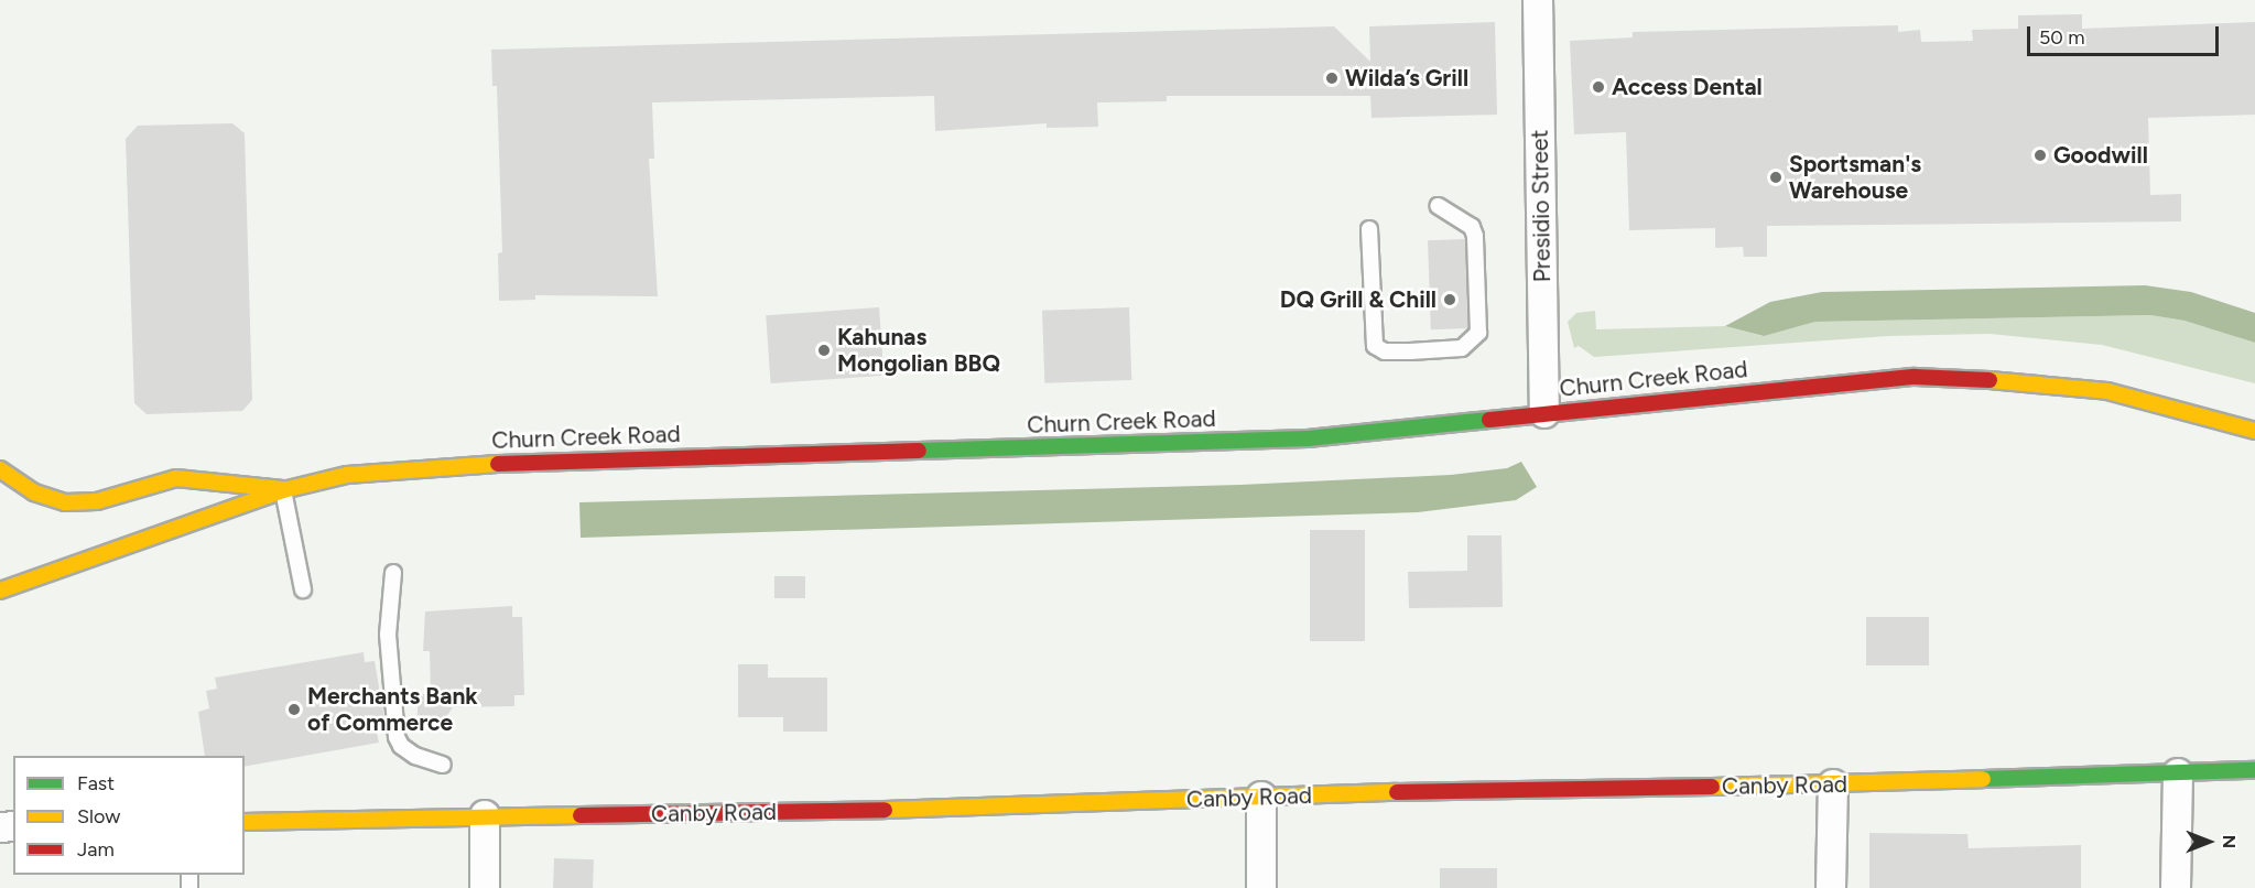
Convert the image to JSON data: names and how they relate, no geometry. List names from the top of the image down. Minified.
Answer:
{"streets":{"main road":["Churn Creek Road","Canby Road"],"street":["Presidio Street"]},"crossings":[["Presidio Street","Churn Creek Road"]],"places":["Wilda’s Grill","Access Dental","Goodwill","Sportsman's Warehouse","DQ Grill & Chill","Kahunas Mongolian BBQ","Merchants Bank of Commerce"],"legend":["Fast","Slow","Jam"],"scale_bar":"50 m","north":"right"}
